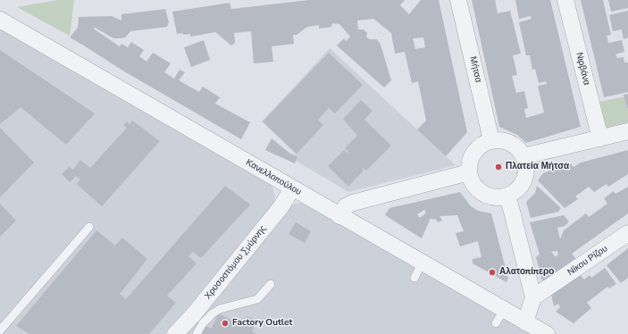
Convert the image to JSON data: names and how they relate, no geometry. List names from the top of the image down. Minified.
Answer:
{"streets":{"street":["Νιρβάνα","Μήτσα","Κανελλοπούλου","Νίκου Ρίζου","Χρυσοστόμου Σμύρνης"]},"crossings":[["Κανελλοπούλου","Χρυσοστόμου Σμύρνης"]],"places":["Πλατεία Μήτσα","Αλατοπίπερο","Factory Outlet"]}
